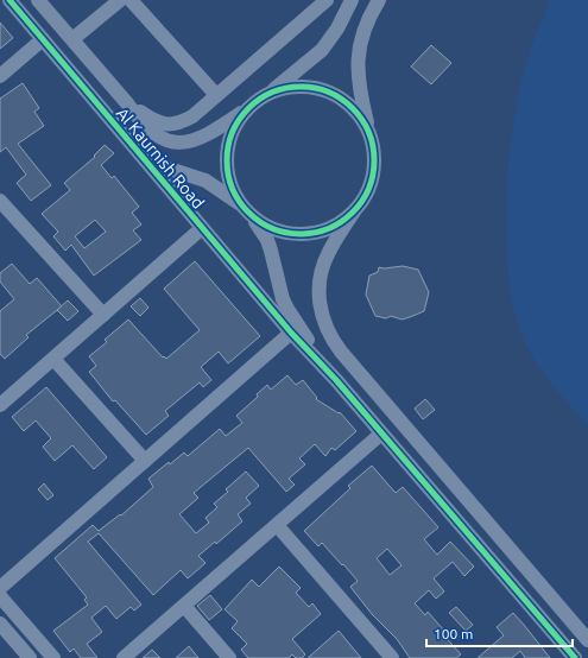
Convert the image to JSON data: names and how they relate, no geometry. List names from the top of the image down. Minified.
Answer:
{"streets":{"street":["Al Kaurnish Road"]},"scale_bar":"100 m"}
